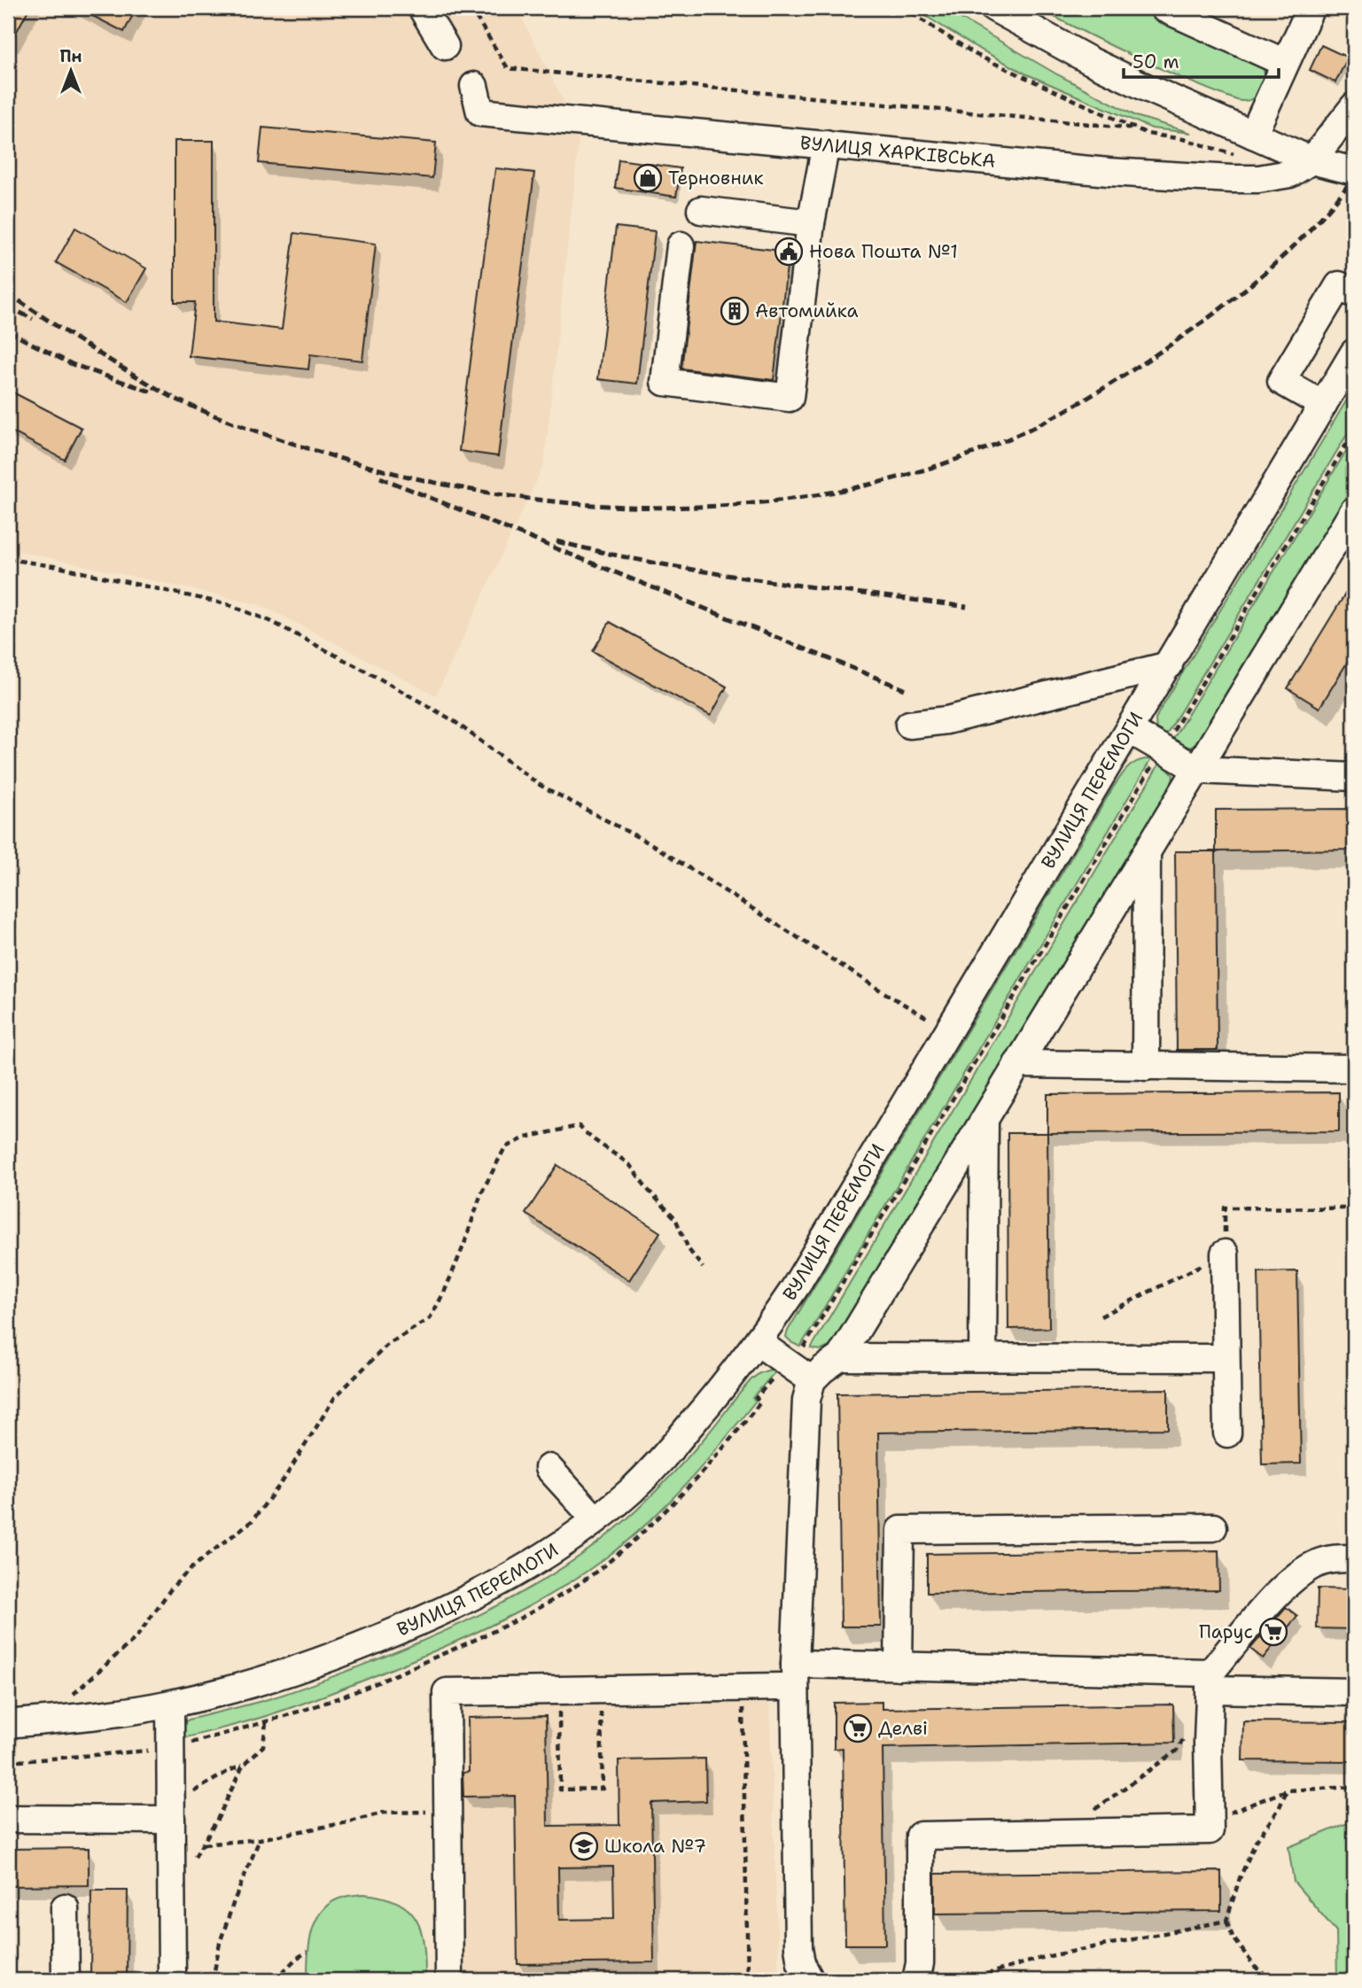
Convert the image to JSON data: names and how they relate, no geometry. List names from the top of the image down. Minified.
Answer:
{"streets":{"street":["ВУЛИЦЯ ХАРКІВСЬКА","ВУЛИЦЯ ПЕРЕМОГИ"]},"places":{"shop":["Терновник"],"public building":["Нова Пошта №1"],"building":["Автомийка"],"supermarket":["Парус","Делві"],"school or university":["Школа №7"]},"scale_bar":"50 m","north":"top"}
